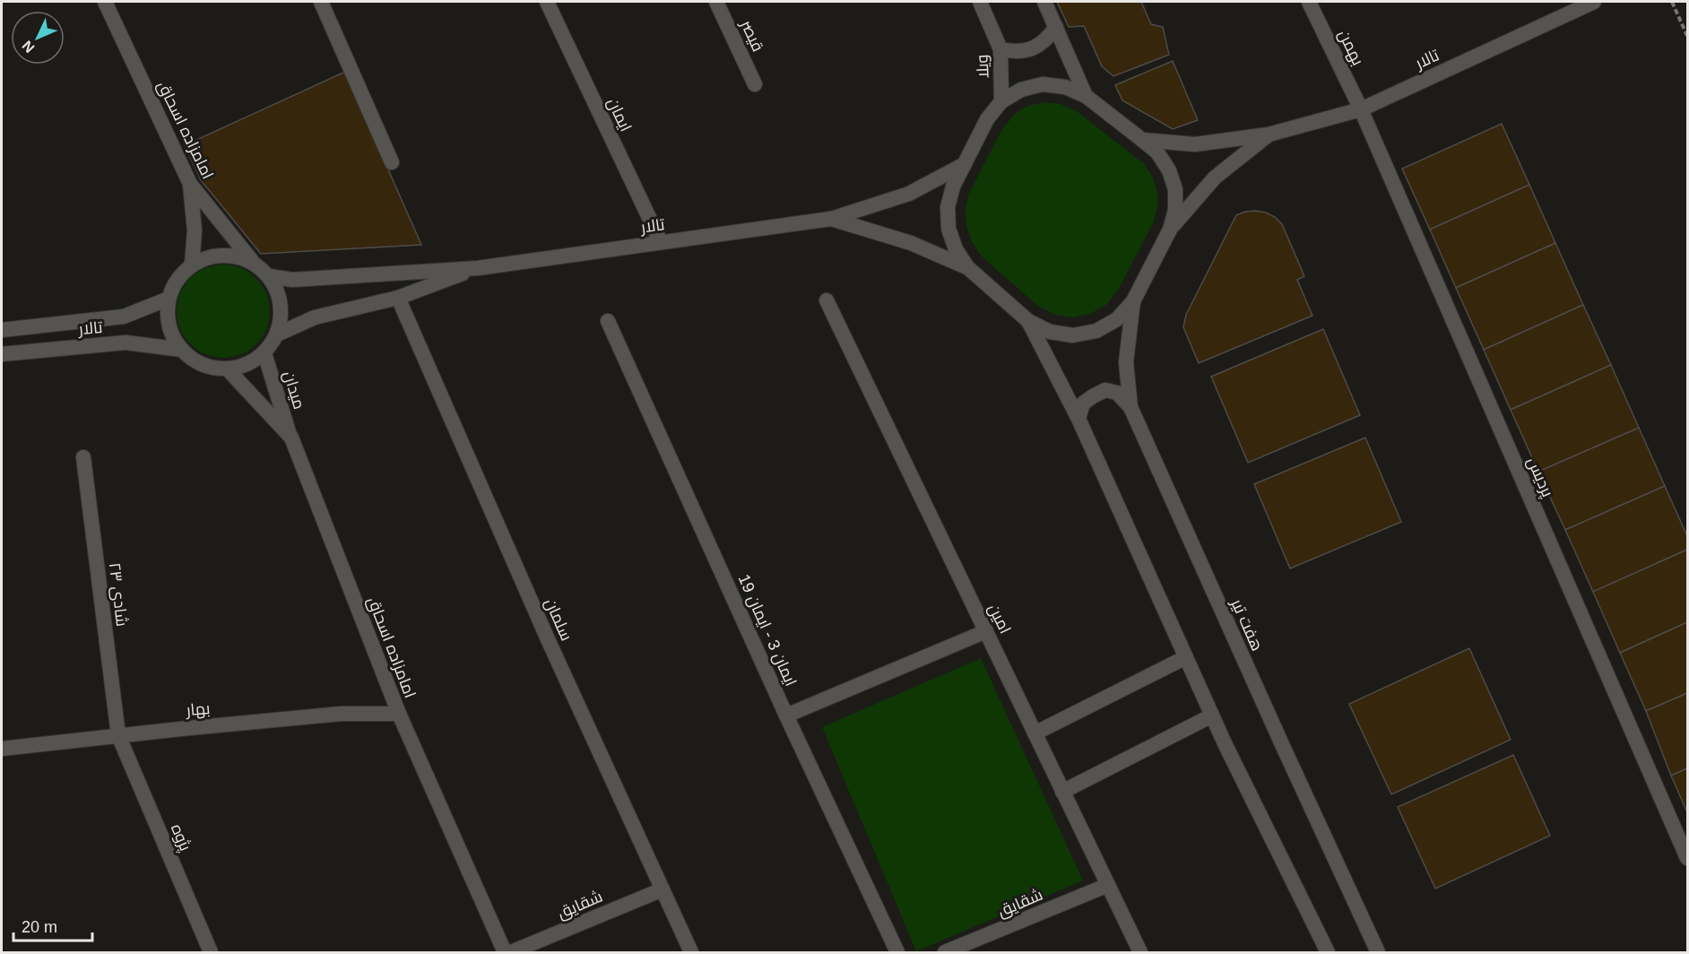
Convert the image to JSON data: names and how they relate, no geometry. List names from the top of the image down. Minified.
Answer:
{"streets":{"street":["قیصر","بهمن","تالار","ویلا","ایمان","امامزاده اسحاق","میدان","پردیس","شادی ۲۳","امین","سلمان","هفت تیر","ایمان 3 - ایمان 19","بهار","پژوه","شقایق"]},"crossings":[["بهمن","تالار"],["بهمن","پردیس"],["تالار","ایمان"],["تالار","امامزاده اسحاق"],["تالار","میدان"],["تالار","پردیس"],["تالار","سلمان"],["امامزاده اسحاق","میدان"],["امامزاده اسحاق","بهار"],["شادی ۲۳","بهار"],["شادی ۲۳","پژوه"],["امین","شقایق"],["سلمان","شقایق"],["بهار","پژوه"]],"scale_bar":"20 m","north":"bottom left"}
